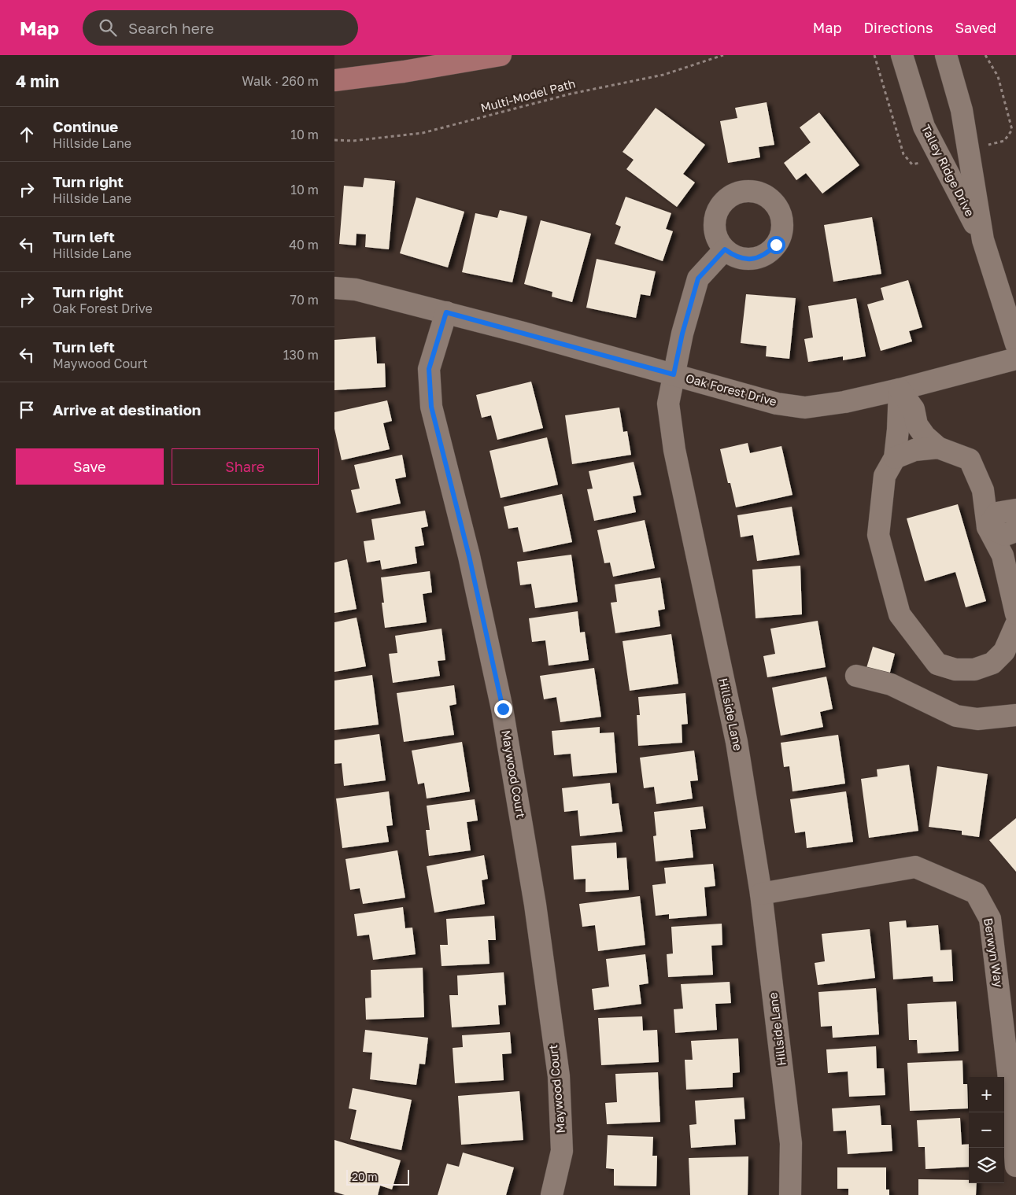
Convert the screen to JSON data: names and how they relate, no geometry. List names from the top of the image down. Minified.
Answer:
{"streets":{"street":["Talley Ridge Drive","Oak Forest Drive","Hillside Lane","Maywood Court","Berwyn Way"],"path":["Multi-Model Path"]},"crossings":[["Oak Forest Drive","Hillside Lane"],["Oak Forest Drive","Maywood Court"],["Hillside Lane","Berwyn Way"]],"scale_bar":"20 m","page":{"header":"Map","search":"Search here","nav":["Map","Directions","Saved"],"heading":["4 min","Walk · 260 m"],"list":[["Continue","Hillside Lane","10 m"],["Turn right","Hillside Lane","10 m"],["Turn left","Hillside Lane","40 m"],["Turn right","Oak Forest Drive","70 m"],["Turn left","Maywood Court","130 m"],"Arrive at destination"],"buttons":["Save","Share"],"map_buttons":["+","−"],"scale":"20 m"}}
